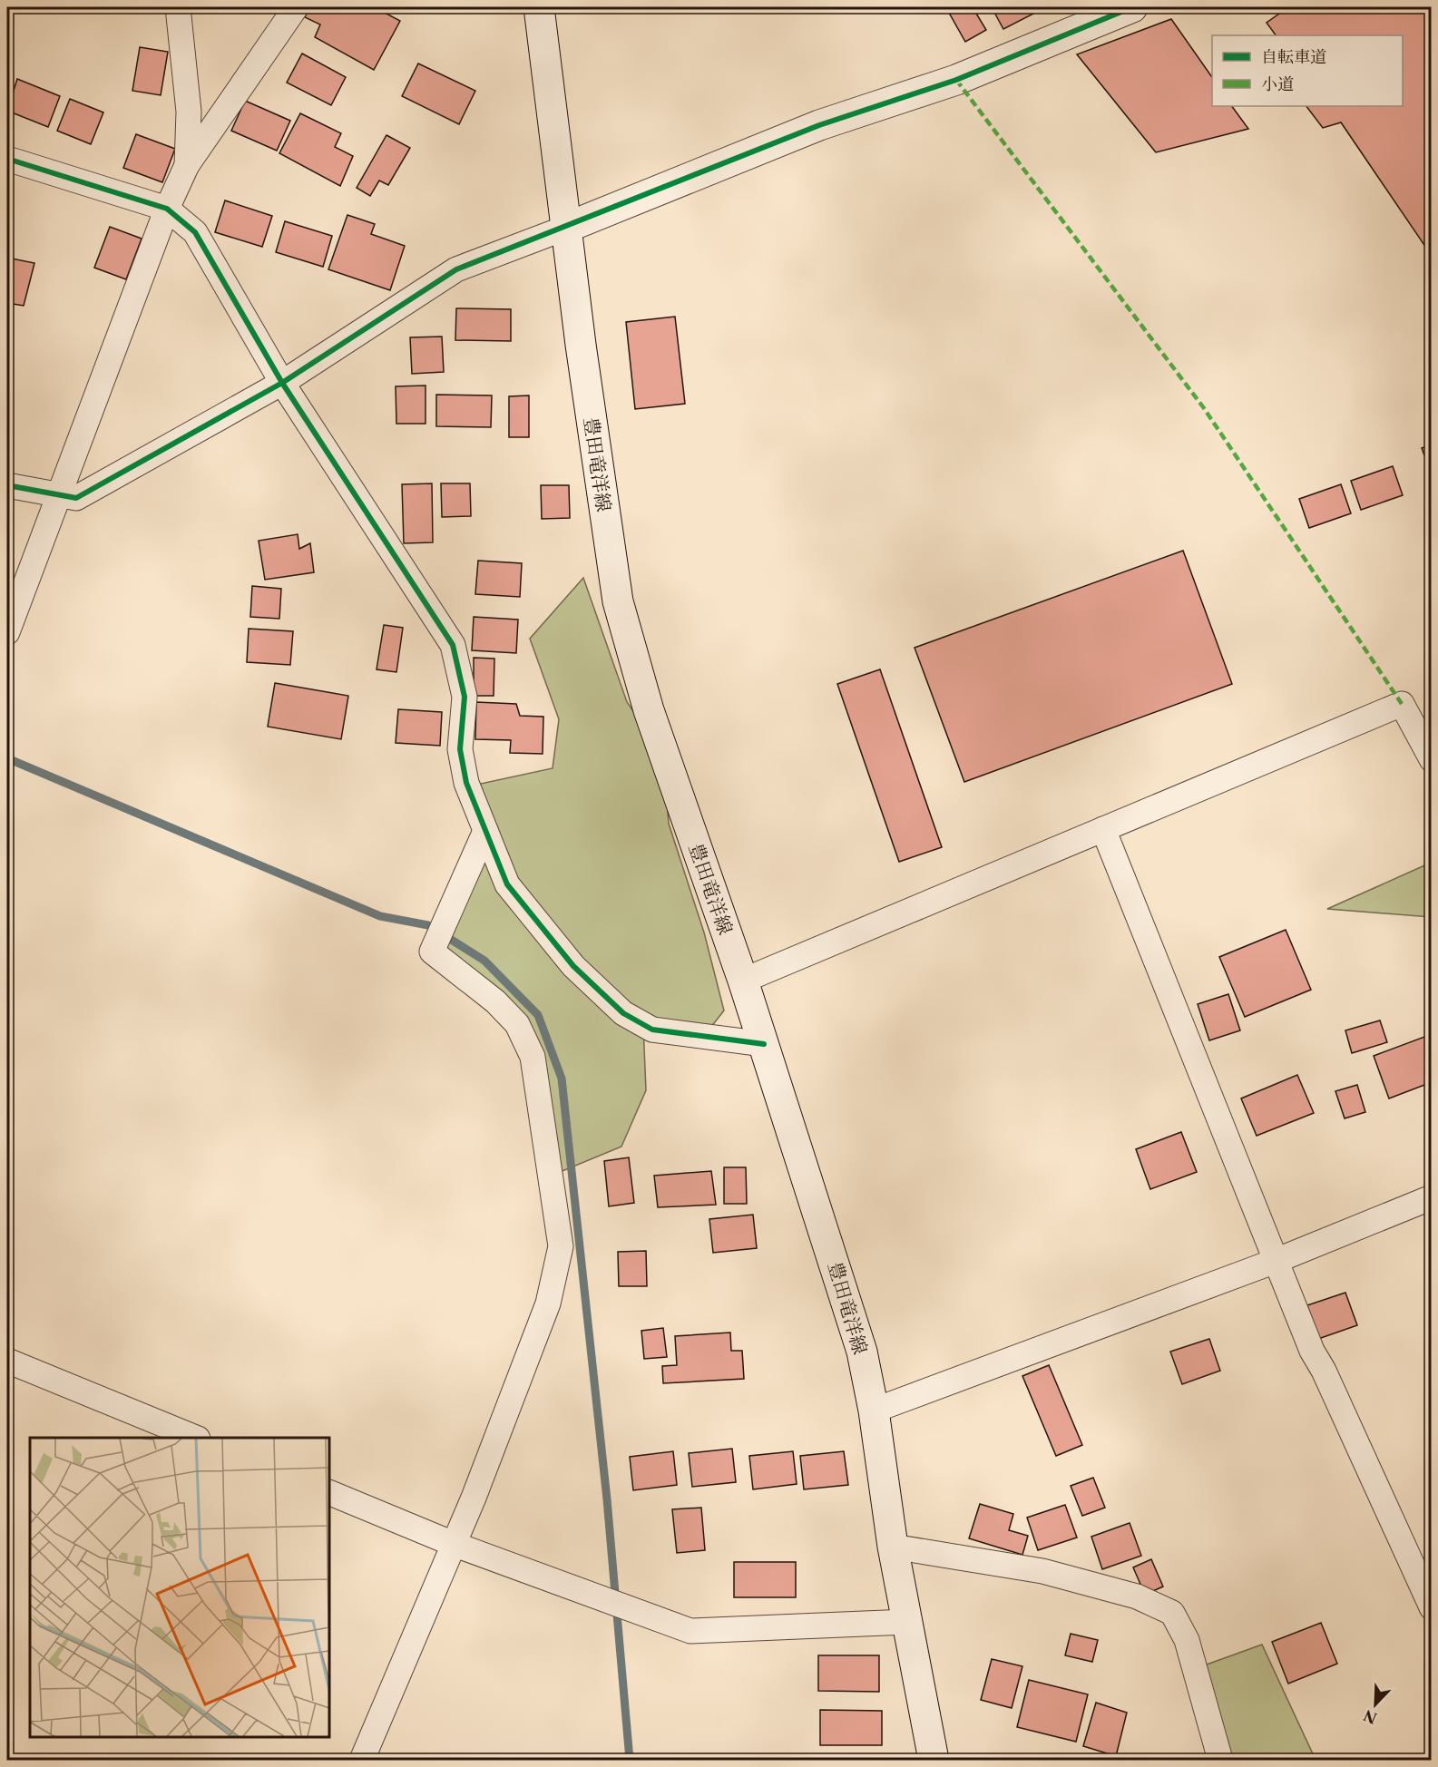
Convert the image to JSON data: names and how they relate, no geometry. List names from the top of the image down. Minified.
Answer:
{"streets":{"main road":["豊田竜洋線"]},"legend":["自転車道","小道"],"north":"bottom left"}
